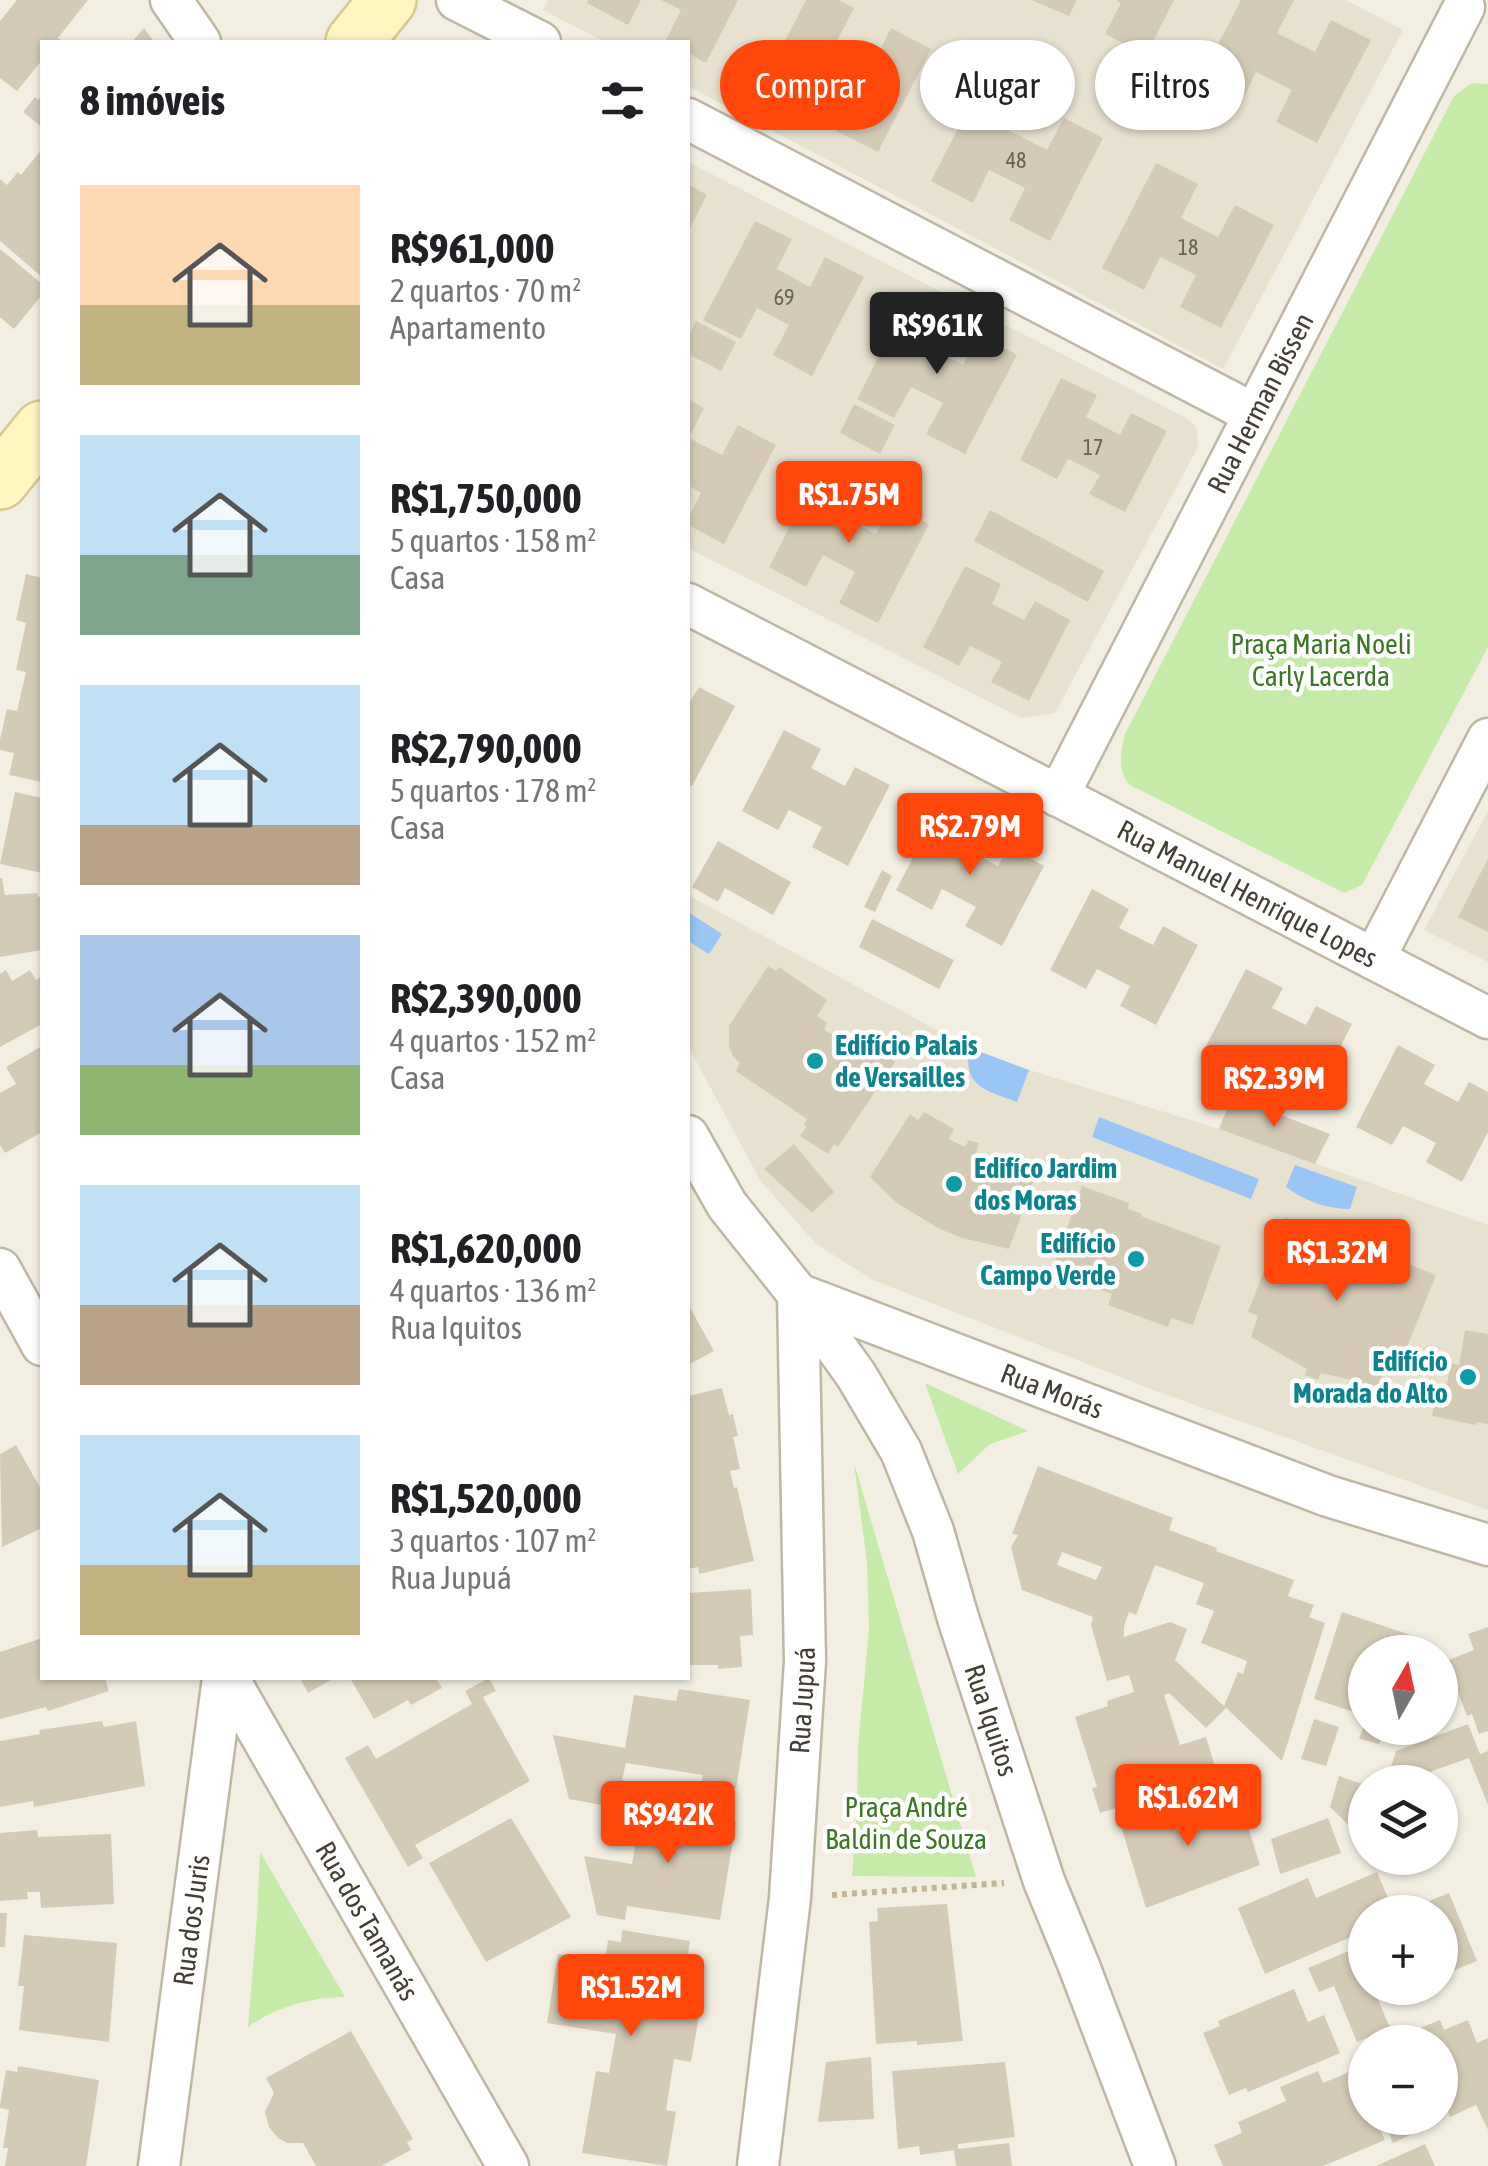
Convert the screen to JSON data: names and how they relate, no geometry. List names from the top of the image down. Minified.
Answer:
{"streets":{"street":["Rua Herman Bissen","Rua Manuel Henrique Lopes","Rua Morás","Rua Jupuá","Rua Iquitos","Rua dos Juris","Rua dos Tamanás"]},"crossings":[["Rua Herman Bissen","Rua Manuel Henrique Lopes"],["Rua Morás","Rua Jupuá"],["Rua Morás","Rua Iquitos"],["Rua Jupuá","Rua Iquitos"]],"parks":["Praça Maria Noeli Carly Lacerda","Praça André Baldin de Souza"],"places":["Edifício Palais de Versailles","Edifíco Jardim dos Moras","Edifício Campo Verde","Edifício Morada do Alto"],"house_numbers":["48","18","69","17"],"north":"top","page":{"chip":["Comprar","Alugar","Filtros"],"heading":"8 imóveis","list":[{"name":"R$961,000","note":"2 quartos · 70 m² · Apartamento"},{"name":"R$1,750,000","note":"5 quartos · 158 m² · Casa"},{"name":"R$2,790,000","note":"5 quartos · 178 m² · Casa"},{"name":"R$2,390,000","note":"4 quartos · 152 m² · Casa"},{"name":"R$1,620,000","note":"4 quartos · 136 m² · Rua Iquitos"},{"name":"R$1,520,000","note":"3 quartos · 107 m² · Rua Jupuá"}],"price":["R$961K","R$1.75M","R$2.79M","R$2.39M","R$1.32M","R$1.62M","R$942K","R$1.52M"],"map_buttons":["+","−"]}}
